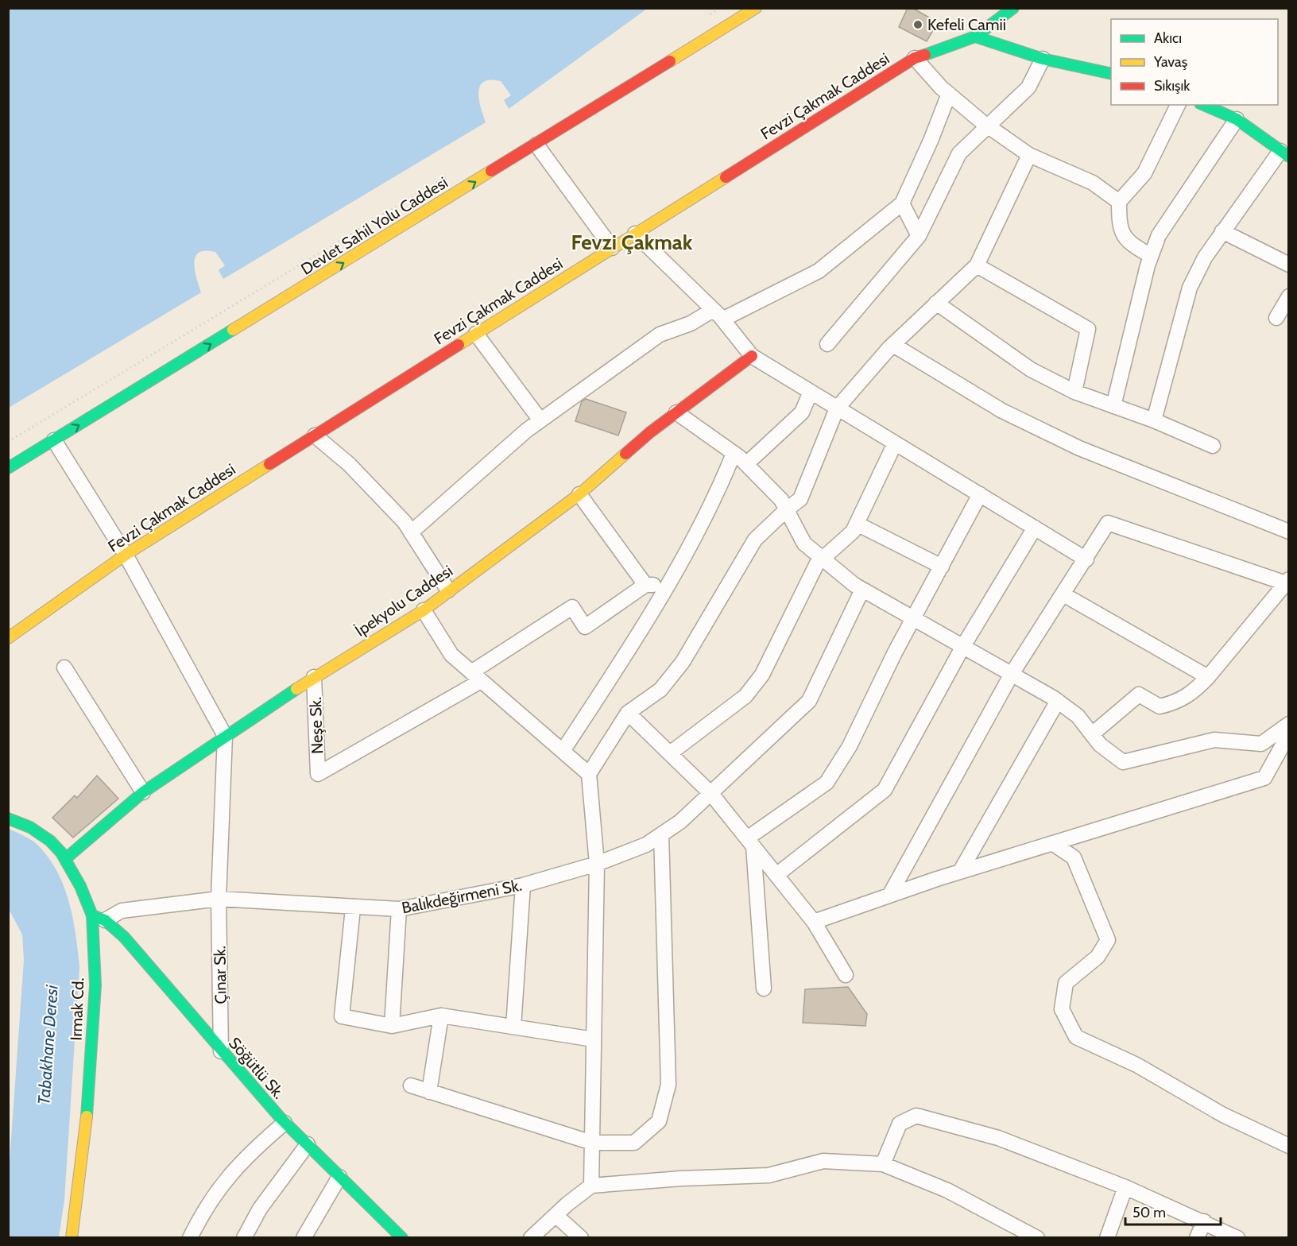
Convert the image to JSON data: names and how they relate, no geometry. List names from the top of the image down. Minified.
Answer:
{"streets":{"street":["Fevzi Çakmak Caddesi","Devlet Sahil Yolu Caddesi","İpekyolu Caddesi","Neşe Sk.","Balıkdeğirmeni Sk.","Çınar Sk.","Irmak Cd.","Söğütlü Sk."]},"crossings":[["İpekyolu Caddesi","Neşe Sk."],["İpekyolu Caddesi","Çınar Sk."],["İpekyolu Caddesi","Irmak Cd."],["Balıkdeğirmeni Sk.","Çınar Sk."],["Balıkdeğirmeni Sk.","Irmak Cd."],["Balıkdeğirmeni Sk.","Söğütlü Sk."],["Çınar Sk.","Söğütlü Sk."],["Irmak Cd.","Söğütlü Sk."]],"districts":["Fevzi Çakmak"],"water":["Tabakhane Deresi"],"places":["Kefeli Camii"],"legend":["Akıcı","Yavaş","Sıkışık"],"scale_bar":"50 m"}
